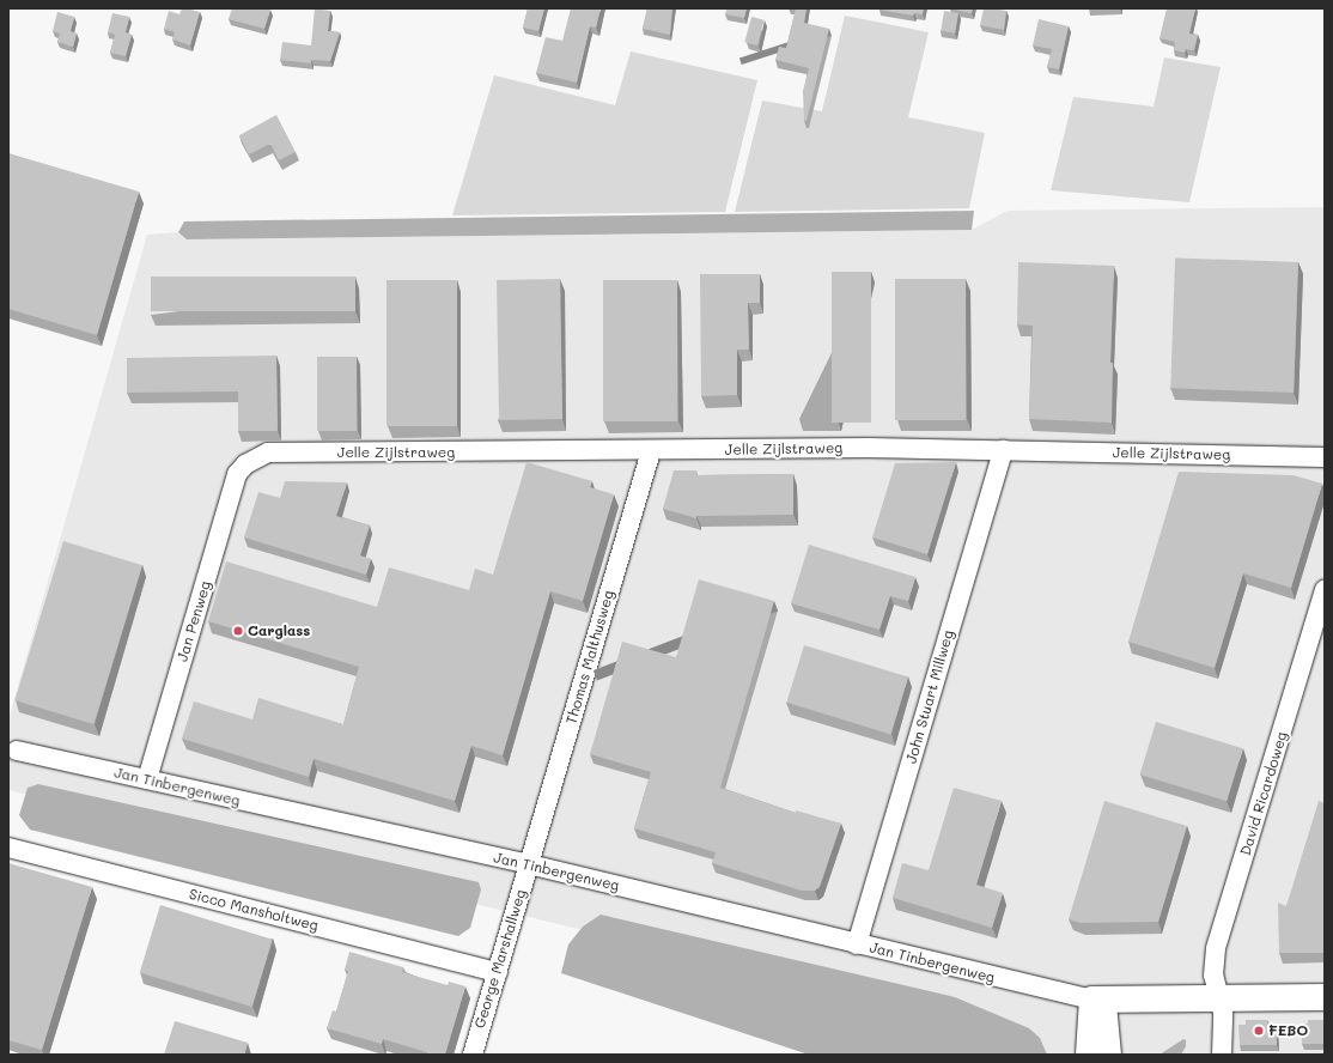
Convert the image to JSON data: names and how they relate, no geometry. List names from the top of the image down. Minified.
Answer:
{"streets":{"street":["Jelle Zijlstraweg","Jan Penweg","Thomas Malthusweg","John Stuart Millweg","Jan Tinbergenweg","David Ricardoweg","Sicco Mansholtweg","George Marshallweg"]},"crossings":[["Jelle Zijlstraweg","Jan Penweg"],["Jelle Zijlstraweg","Thomas Malthusweg"],["Jelle Zijlstraweg","John Stuart Millweg"],["Jan Penweg","Jan Tinbergenweg"],["Thomas Malthusweg","Jan Tinbergenweg"],["Thomas Malthusweg","George Marshallweg"],["John Stuart Millweg","Jan Tinbergenweg"],["Jan Tinbergenweg","David Ricardoweg"],["Jan Tinbergenweg","George Marshallweg"],["Sicco Mansholtweg","George Marshallweg"]],"places":["Carglass","FEBO"]}
